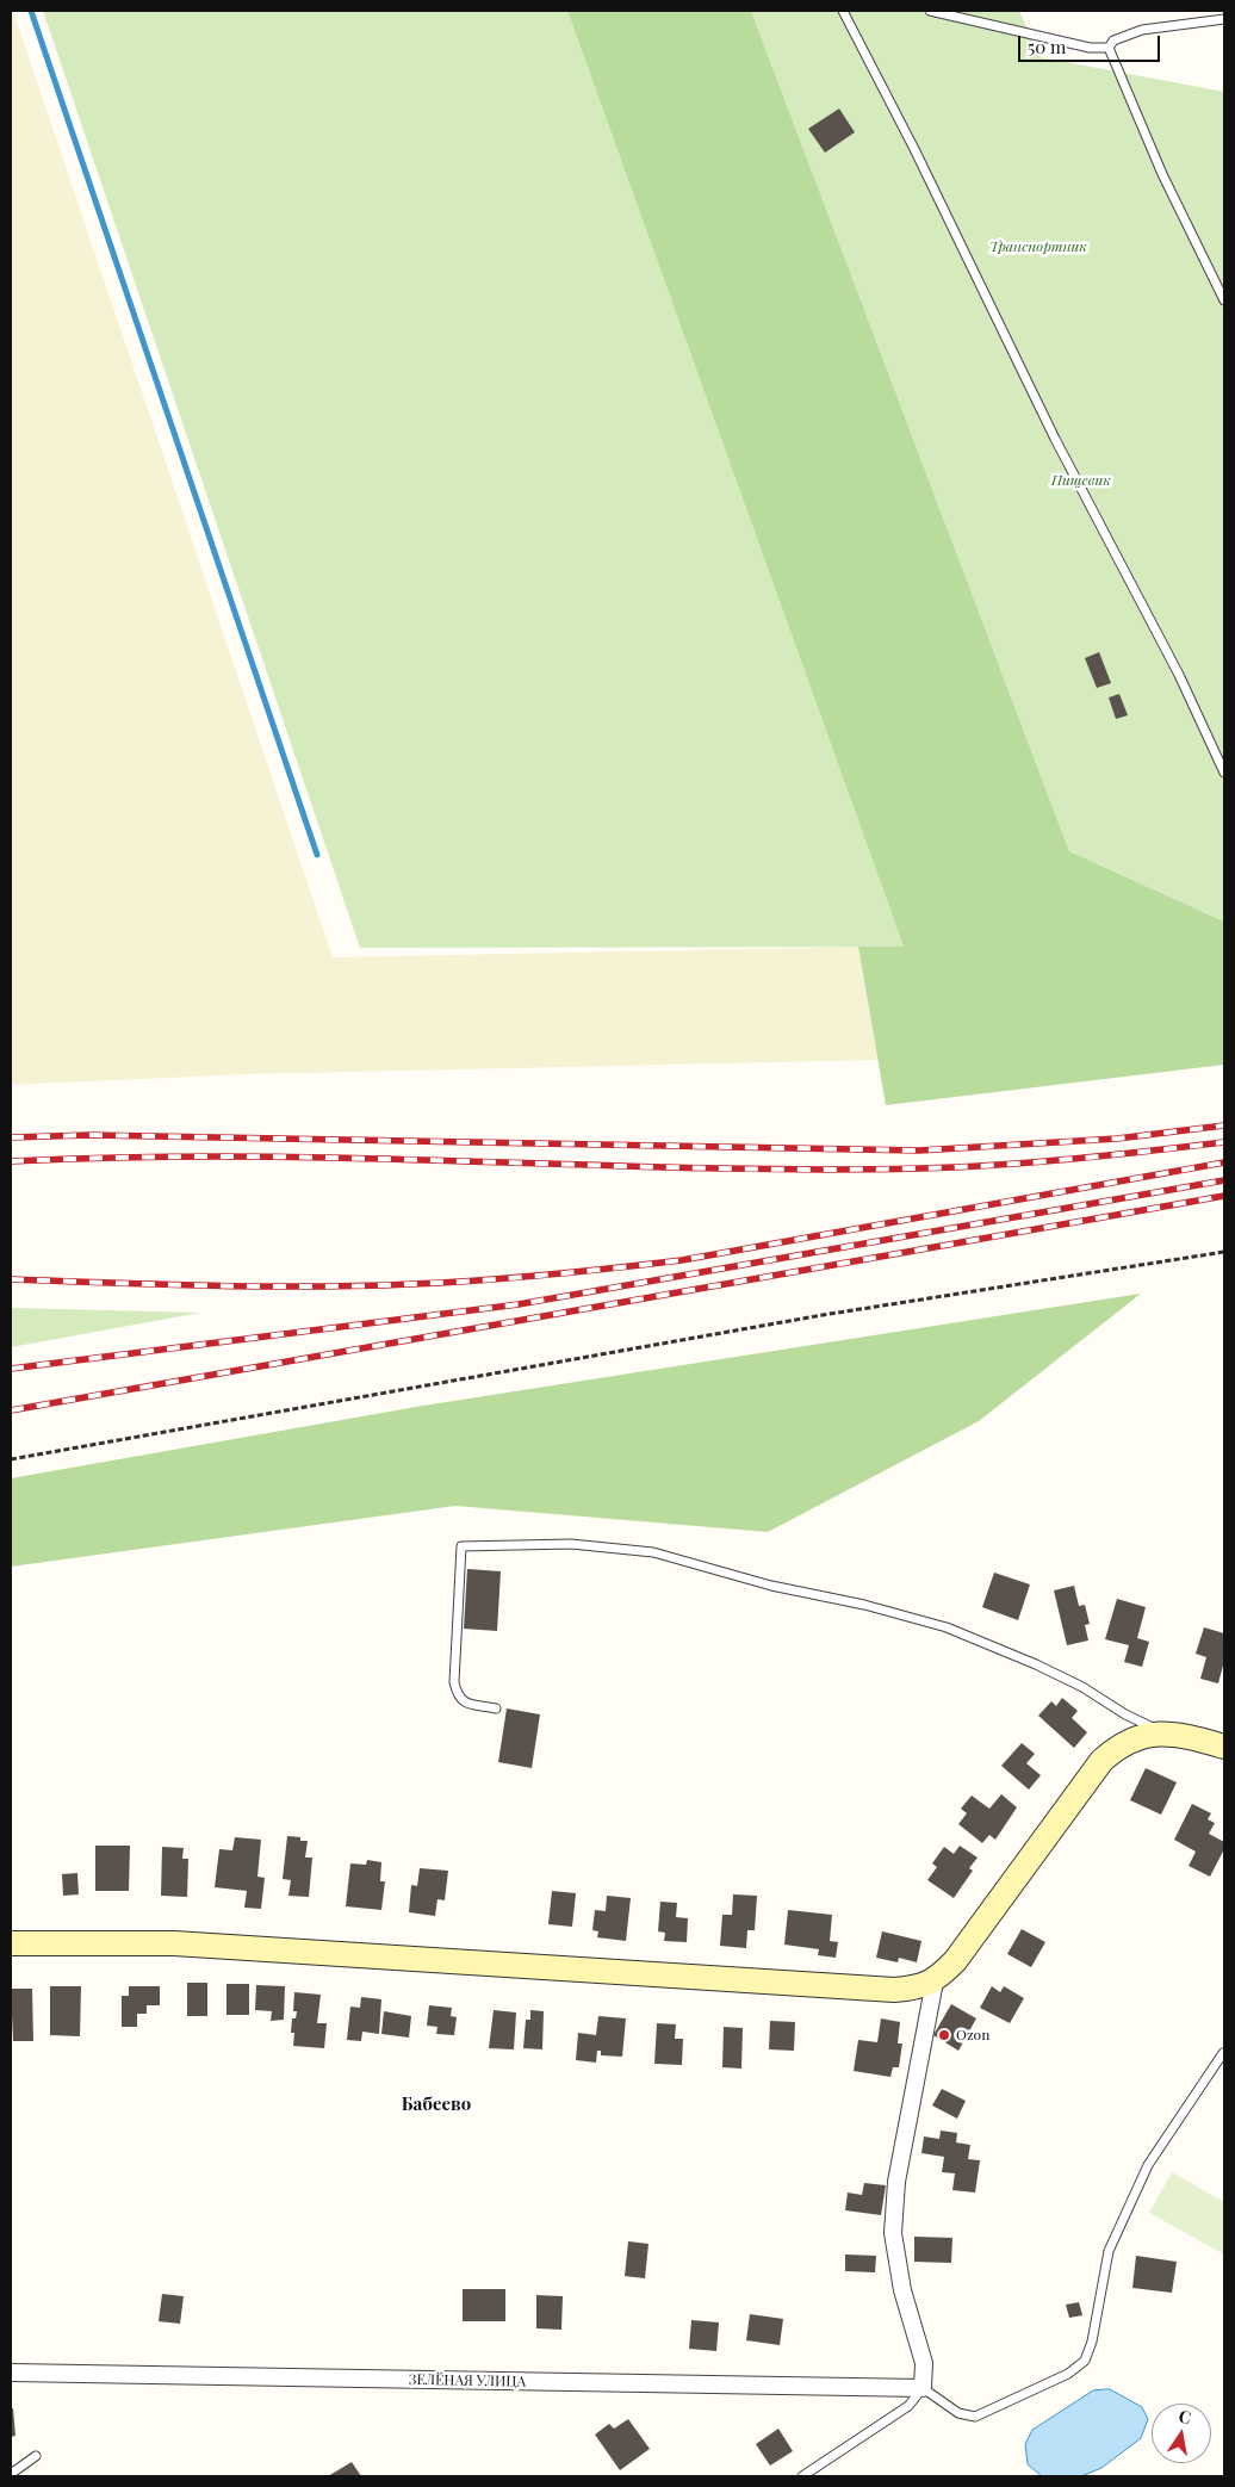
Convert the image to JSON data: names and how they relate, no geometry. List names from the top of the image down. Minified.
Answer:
{"streets":{"street":["ЗЕЛЁНАЯ УЛИЦА"]},"districts":["Бабеево"],"parks":["Транспортник","Пищевик"],"places":["Ozon"],"scale_bar":"50 m","north":"top"}
